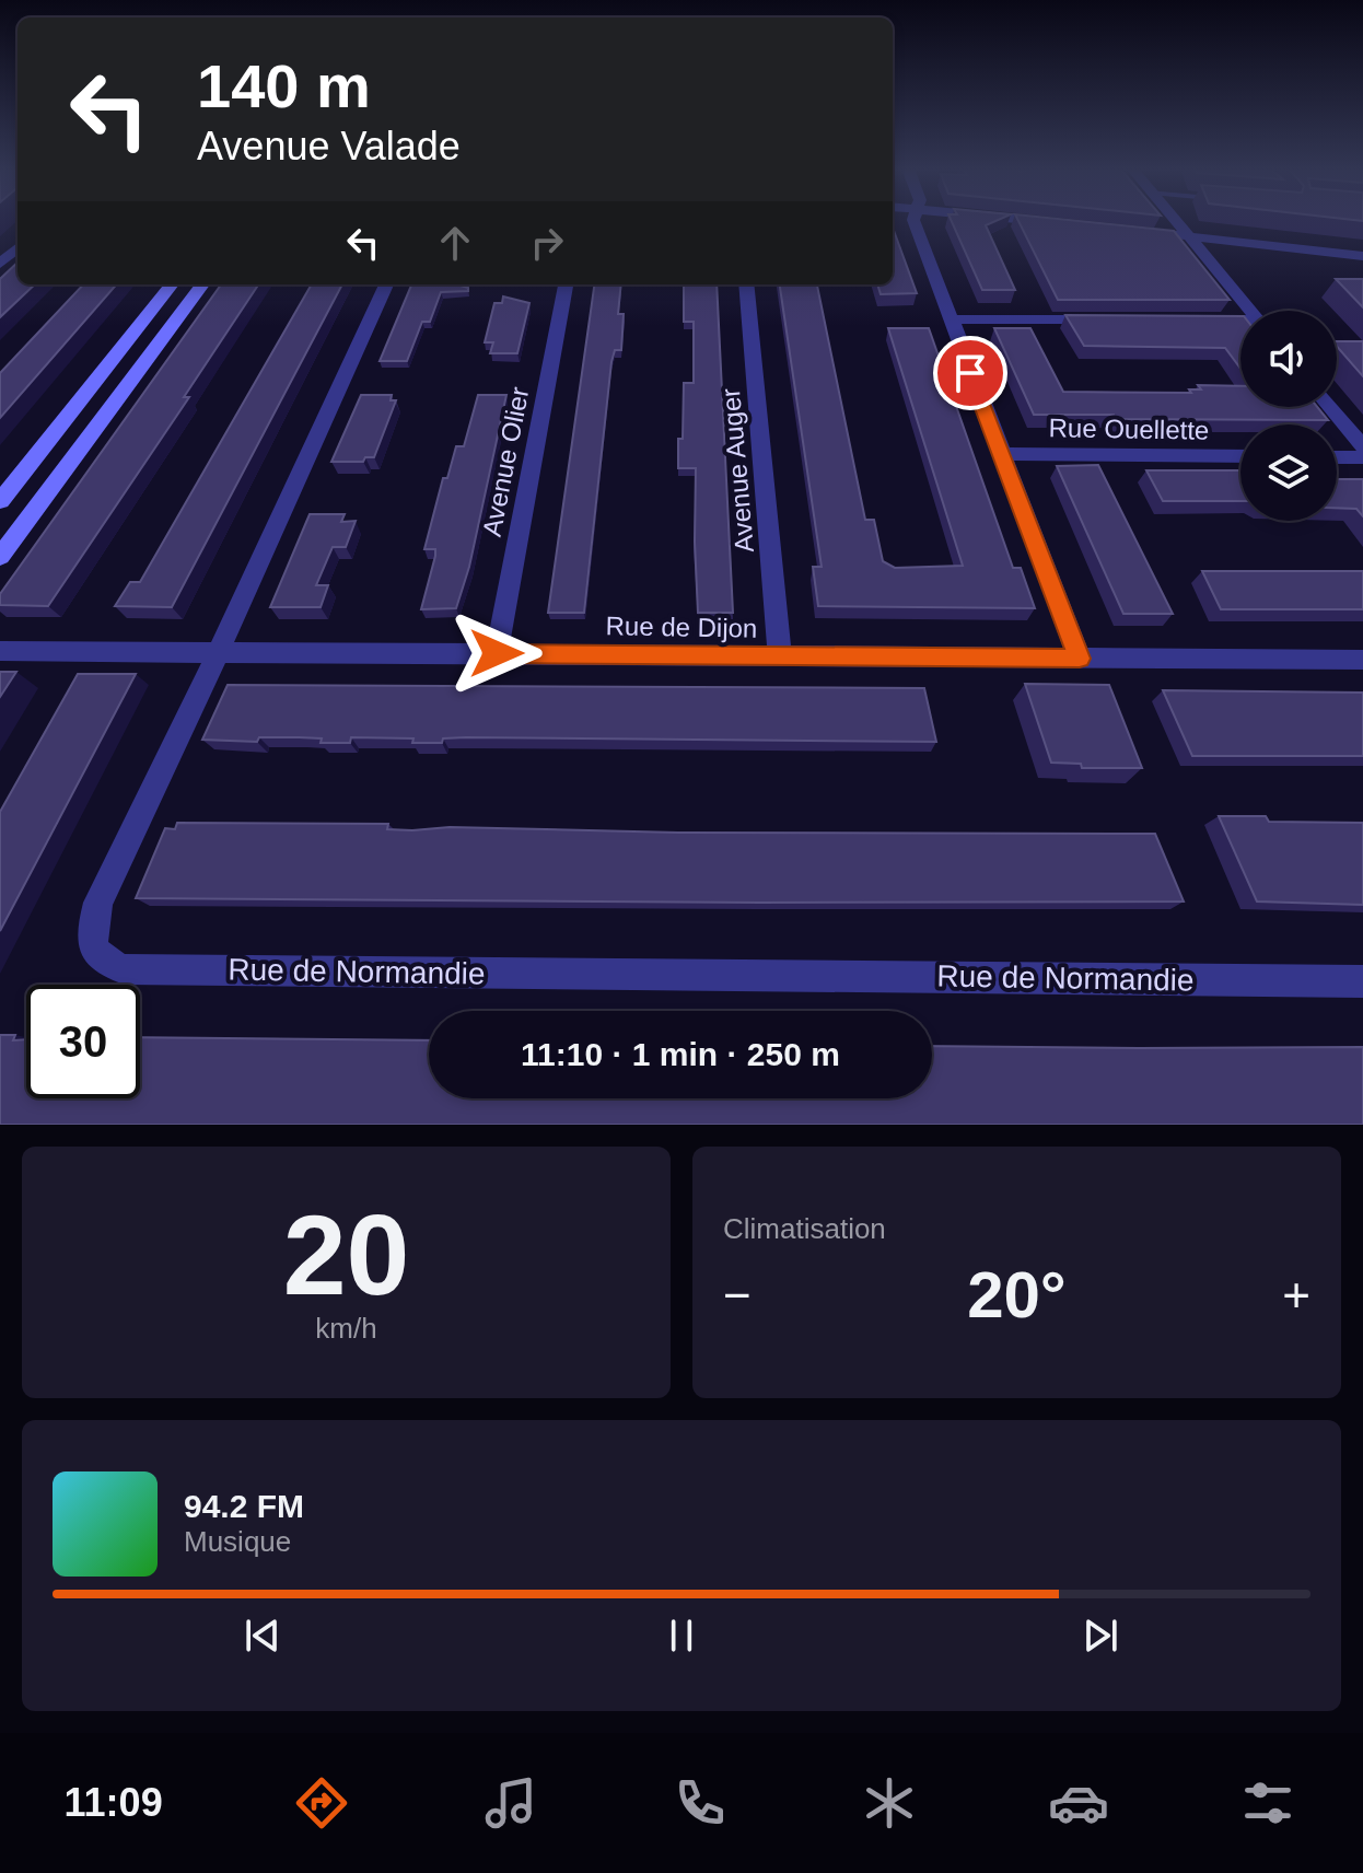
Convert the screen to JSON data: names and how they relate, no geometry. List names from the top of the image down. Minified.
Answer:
{"streets":{"street":["Rue Ouellette","Avenue Olier","Avenue Auger","Rue de Dijon","Rue de Normandie"]},"crossings":[["Avenue Olier","Rue de Dijon"],["Avenue Auger","Rue de Dijon"],["Rue de Dijon","Rue de Normandie"]],"page":{"turn":["140 m","Avenue Valade"],"limit":"30","trip":"11:10 · 1 min · 250 m","tile":[["20","km/h"],"Climatisation"],"heat":["−","20°","+"],"song":["94.2 FM","Musique"],"tabs":"11:09"}}
